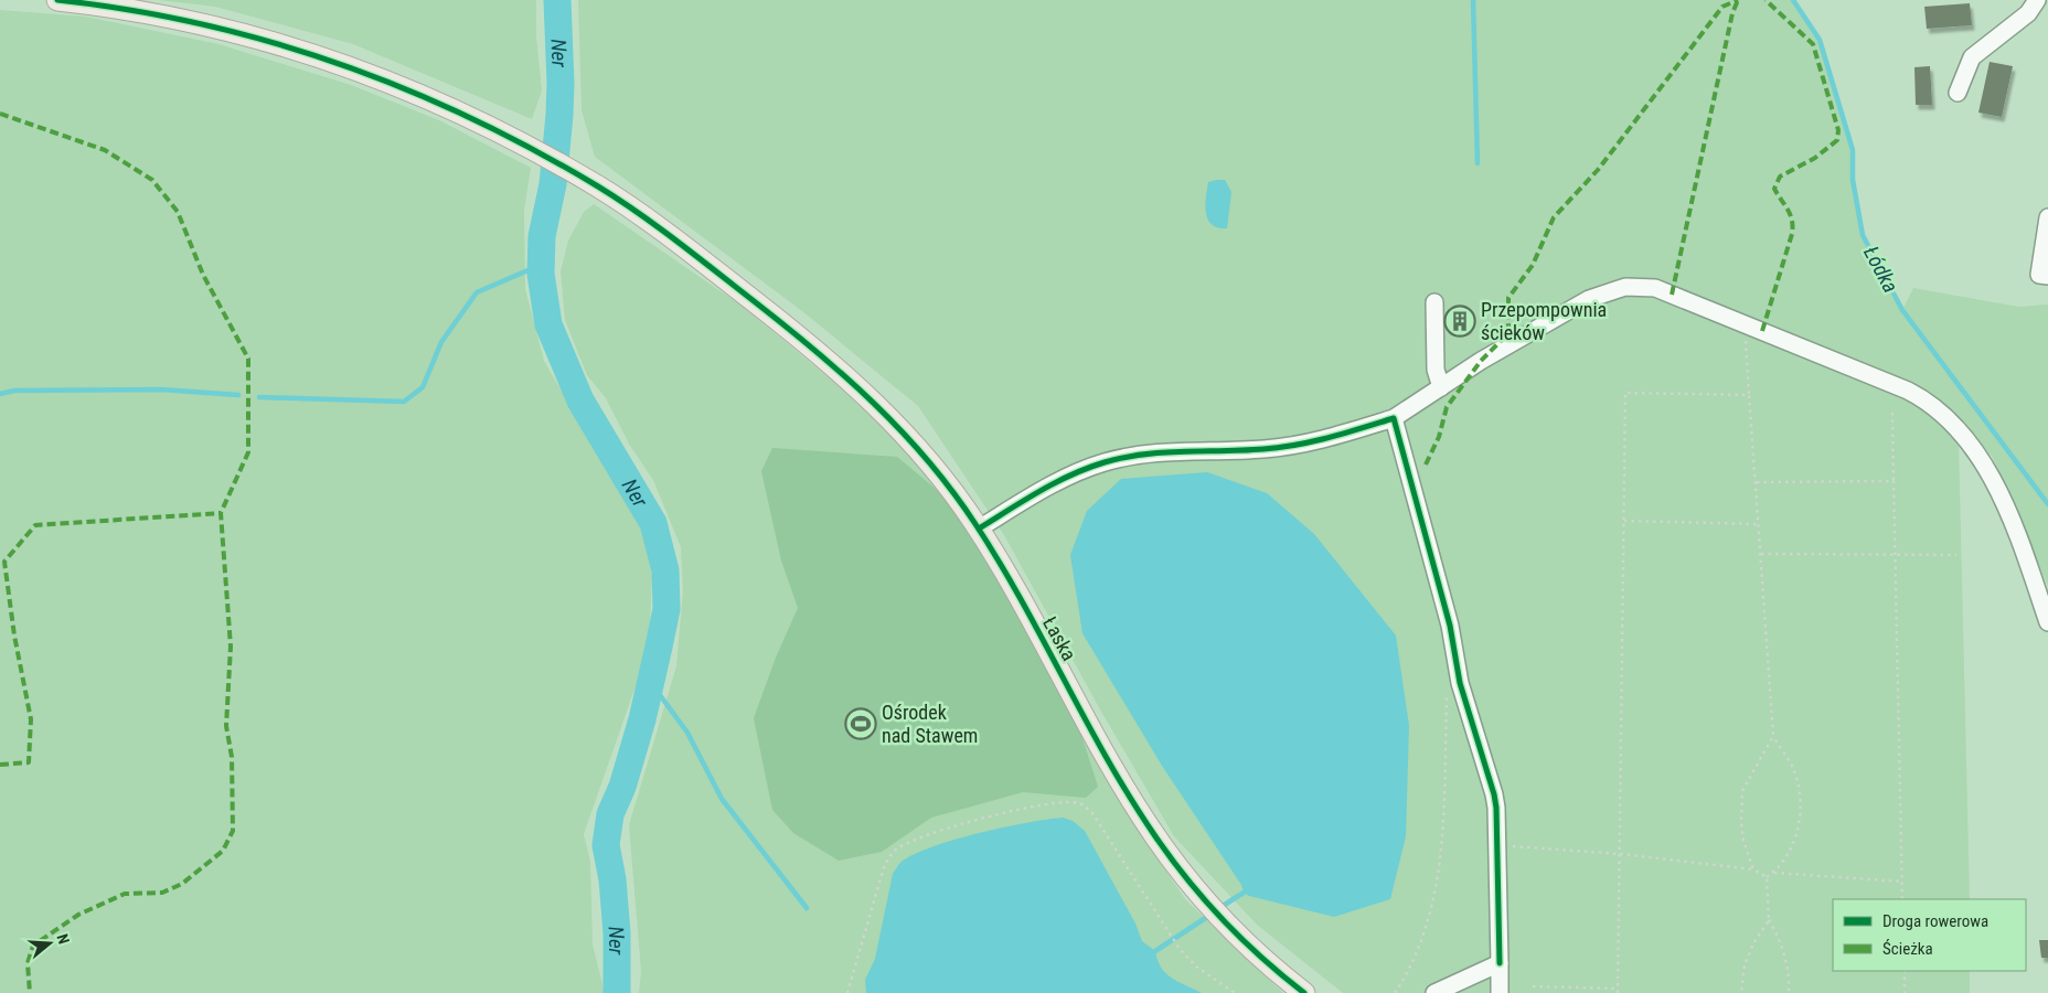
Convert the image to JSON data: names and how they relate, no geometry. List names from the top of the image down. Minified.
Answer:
{"streets":{"main road":["Łaska"]},"water":["Ner","Łódka"],"places":{"building":["Przepompownia ścieków"],"sports":["Ośrodek nad Stawem"]},"legend":["Droga rowerowa","Ścieżka"],"north":"right"}
